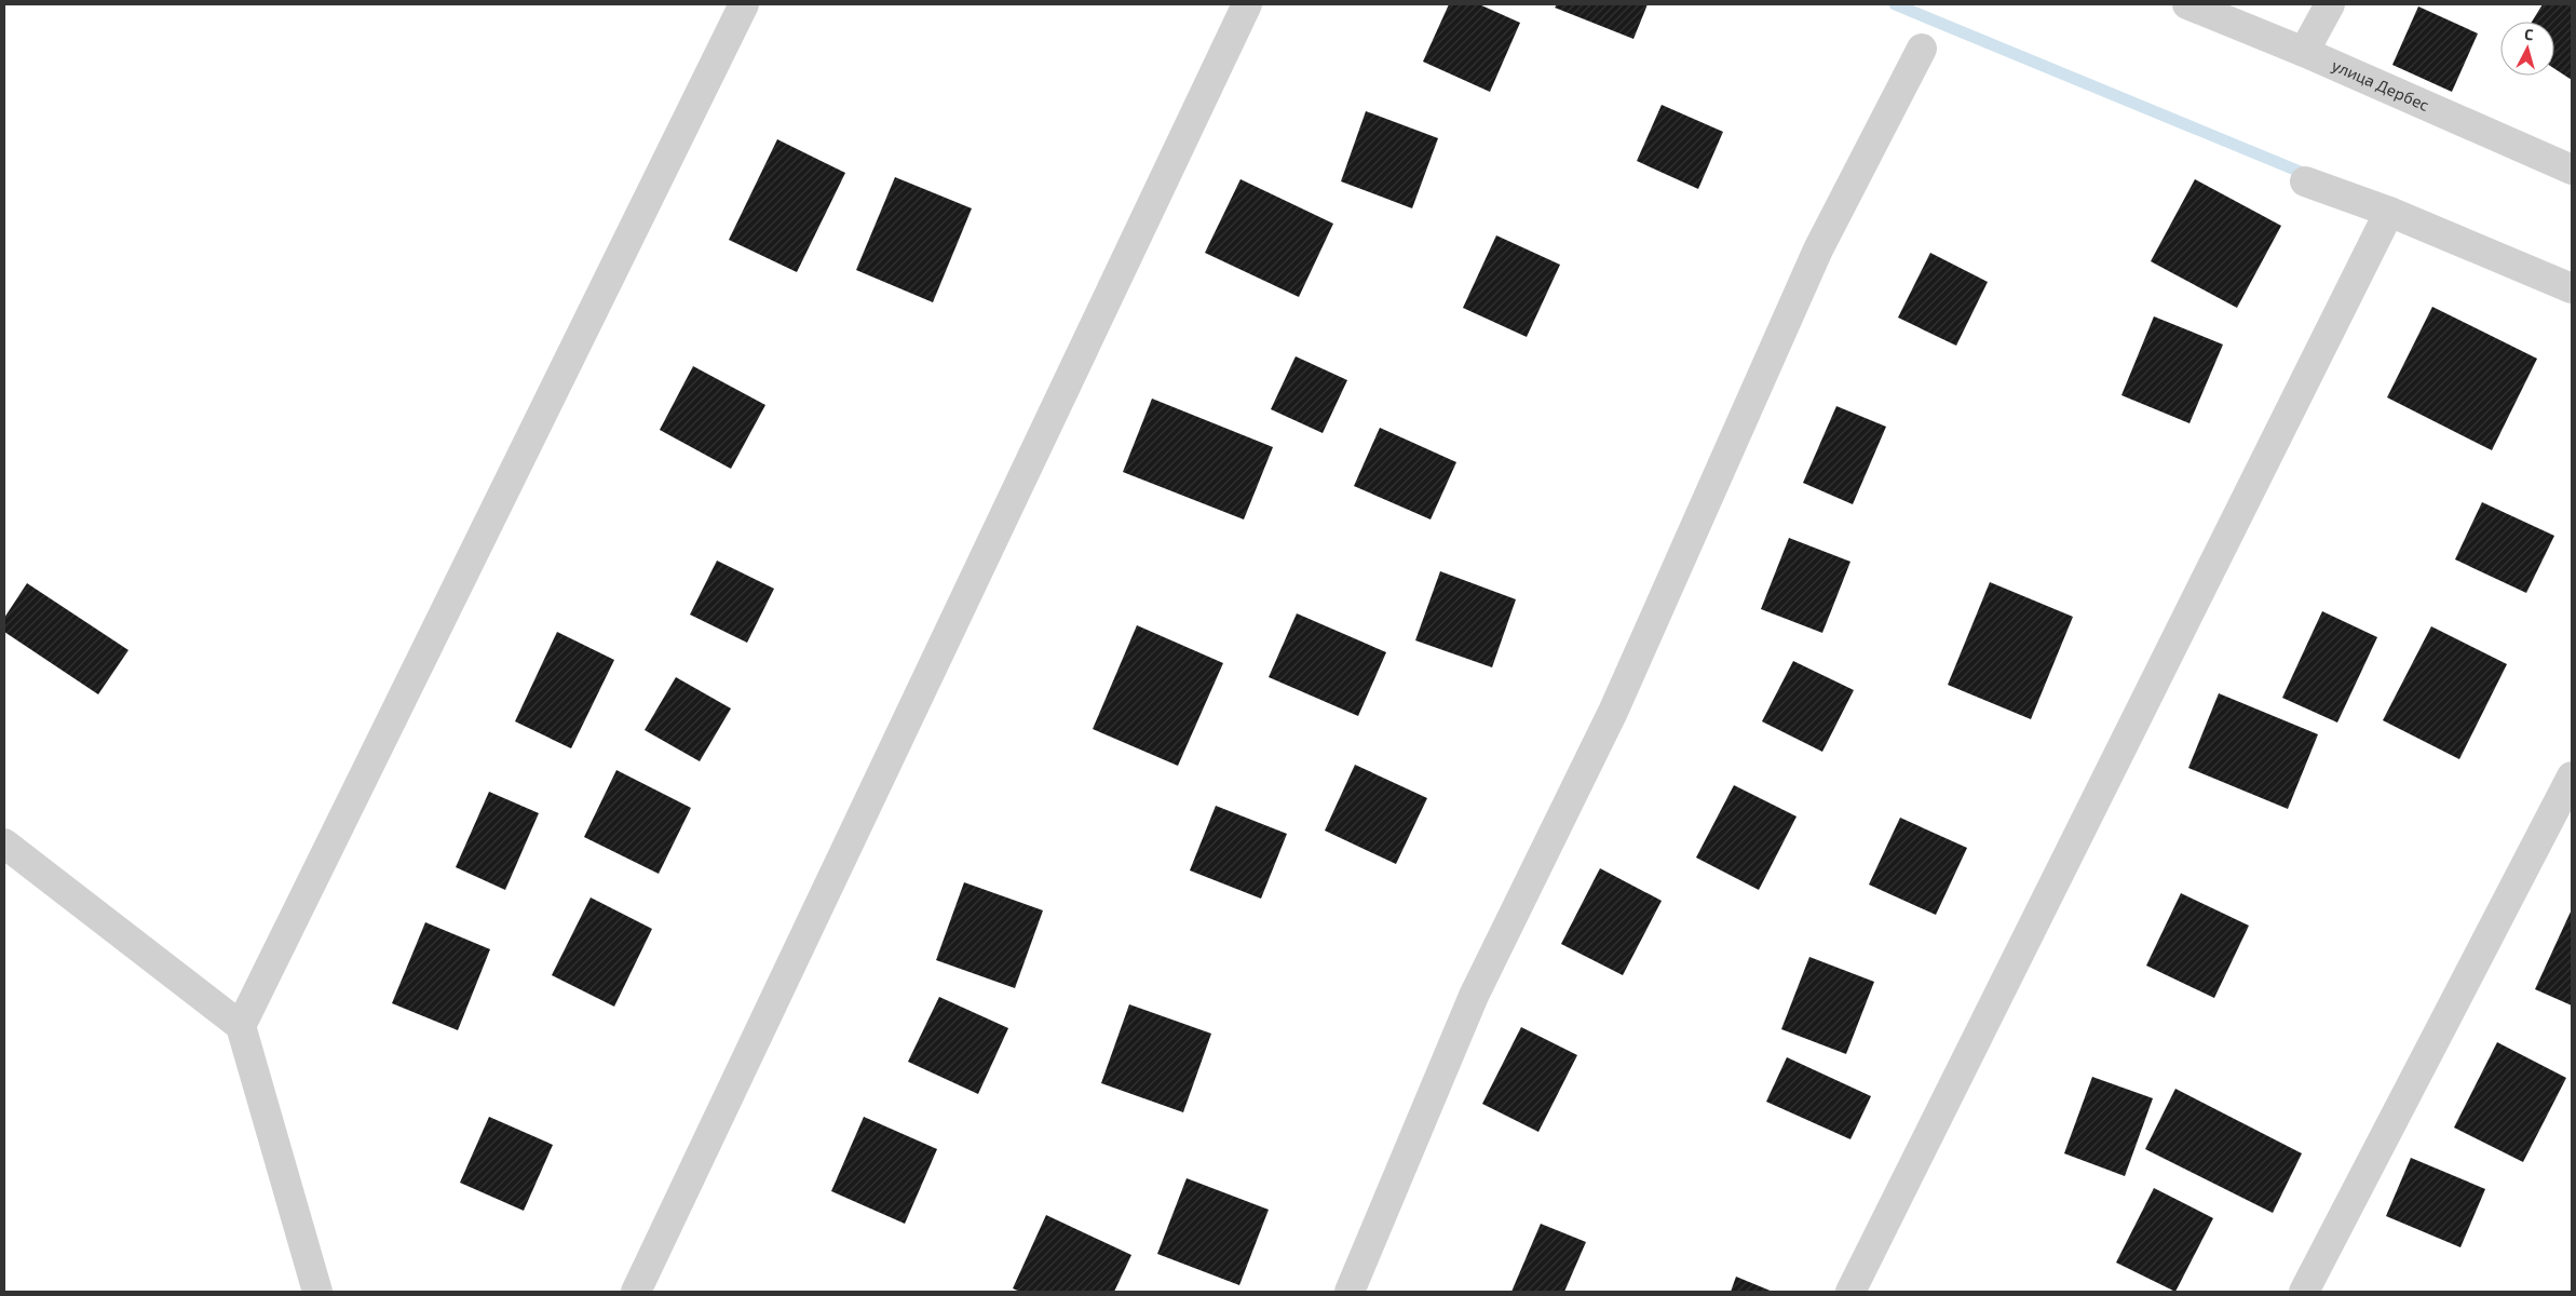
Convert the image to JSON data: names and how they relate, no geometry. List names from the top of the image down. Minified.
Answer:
{"streets":{"street":["улица Дербес"]},"north":"top"}
